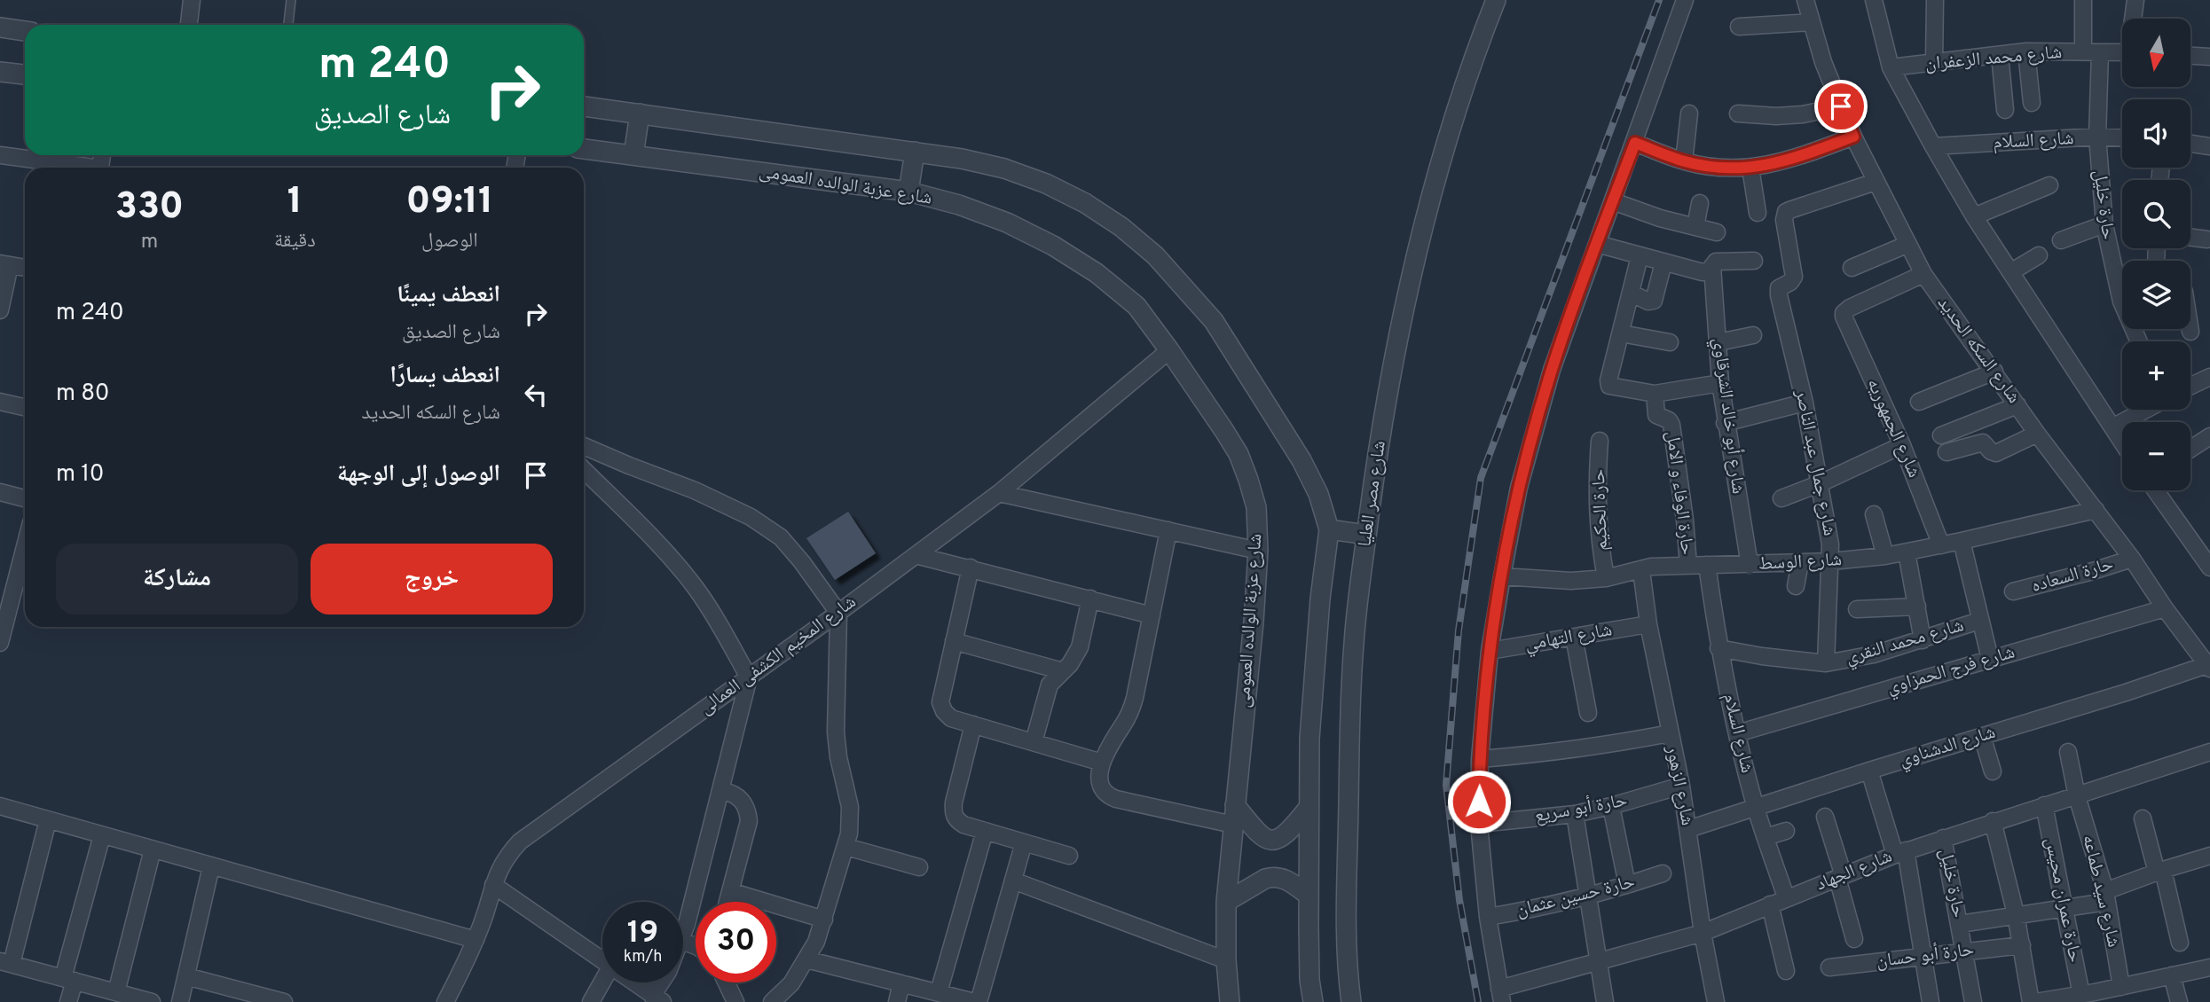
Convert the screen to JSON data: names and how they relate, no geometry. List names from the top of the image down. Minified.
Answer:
{"streets":{"street":["شارع محمد الزعفران","شارع السلام","شارع عزبة الوالده العمومى","حارة خليل","شارع السكه الحديد","شارع أبو خالد الشرقاوي","شارع الجمهوريه","شارع جمال عبد الناصر","حارة الوفاء و الامل","شارع مصر العليا","حارة الحكيم","شارع الوسط","حارة السعاده","شارع التهامي","شارع محمد النقري","شارع المخيم الكشفى العمالى","شارع فرج الحمزاوي","شارع الدشناوي","شارع الزهور","حارة أبو سريع","شارع الجهاد","شارع سيد طماعه","حارة حسين عثمان","حارة عمران محيس","حارة أبو حسان"]},"crossings":[["شارع محمد الزعفران","حارة خليل"],["شارع السلام","حارة خليل"],["شارع السلام","شارع الوسط"],["شارع السلام","شارع محمد النقري"],["شارع السلام","شارع فرج الحمزاوي"],["شارع السلام","شارع الدشناوي"],["شارع السلام","شارع الجهاد"],["شارع عزبة الوالده العمومى","شارع المخيم الكشفى العمالى"],["حارة خليل","شارع الجهاد"],["حارة خليل","حارة أبو حسان"],["شارع السكه الحديد","شارع الجمهوريه"],["شارع السكه الحديد","شارع جمال عبد الناصر"],["شارع السكه الحديد","شارع الوسط"],["شارع السكه الحديد","حارة السعاده"],["شارع السكه الحديد","شارع فرج الحمزاوي"],["شارع السكه الحديد","شارع الدشناوي"],["شارع أبو خالد الشرقاوي","شارع الوسط"],["شارع الجمهوريه","شارع الوسط"],["شارع جمال عبد الناصر","شارع الوسط"],["شارع جمال عبد الناصر","شارع محمد النقري"],["حارة الوفاء و الامل","شارع الوسط"],["حارة الحكيم","شارع الوسط"],["شارع الوسط","شارع محمد النقري"],["شارع الوسط","شارع الزهور"],["شارع التهامي","شارع الزهور"],["شارع محمد النقري","شارع فرج الحمزاوي"],["شارع الدشناوي","شارع الزهور"],["شارع الزهور","حارة أبو سريع"],["شارع الزهور","شارع الجهاد"],["شارع الجهاد","شارع سيد طماعه"],["شارع الجهاد","حارة عمران محيس"]],"north":"bottom","page":{"map_buttons":["+","−"],"turn":["240 m","شارع الصديق"],"eta":["09:11","الوصول","1","دقيقة","330","m"],"list":[{"name":"انعطف يمينًا","note":"شارع الصديق","value":"240 m"},{"name":"انعطف يسارًا","note":"شارع السكه الحديد","value":"80 m"},{"name":"الوصول إلى الوجهة","value":"10 m"}],"buttons":["خروج","مشاركة"],"speed":"19 km/h","limit":"30"}}
